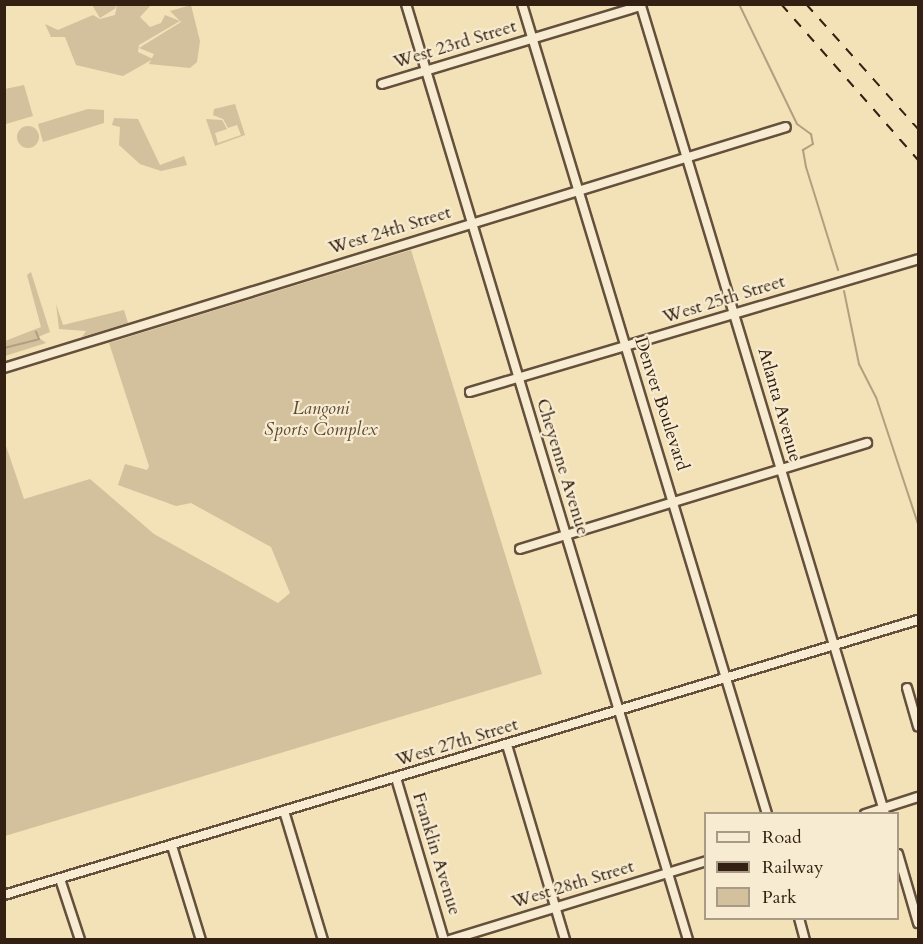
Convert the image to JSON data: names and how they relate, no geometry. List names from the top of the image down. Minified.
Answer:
{"streets":{"street":["West 23rd Street","West 24th Street","West 25th Street","Denver Boulevard","Atlanta Avenue","Cheyenne Avenue","West 27th Street","Franklin Avenue","West 28th Street"]},"crossings":[["West 23rd Street","Denver Boulevard"],["West 23rd Street","Atlanta Avenue"],["West 23rd Street","Cheyenne Avenue"],["West 24th Street","Denver Boulevard"],["West 24th Street","Atlanta Avenue"],["West 24th Street","Cheyenne Avenue"],["West 25th Street","Denver Boulevard"],["West 25th Street","Atlanta Avenue"],["West 25th Street","Cheyenne Avenue"],["Denver Boulevard","West 27th Street"],["Atlanta Avenue","West 27th Street"],["Cheyenne Avenue","West 27th Street"],["Cheyenne Avenue","West 28th Street"],["West 27th Street","Franklin Avenue"]],"parks":["Langoni Sports Complex"],"legend":["Road","Railway","Park"]}
